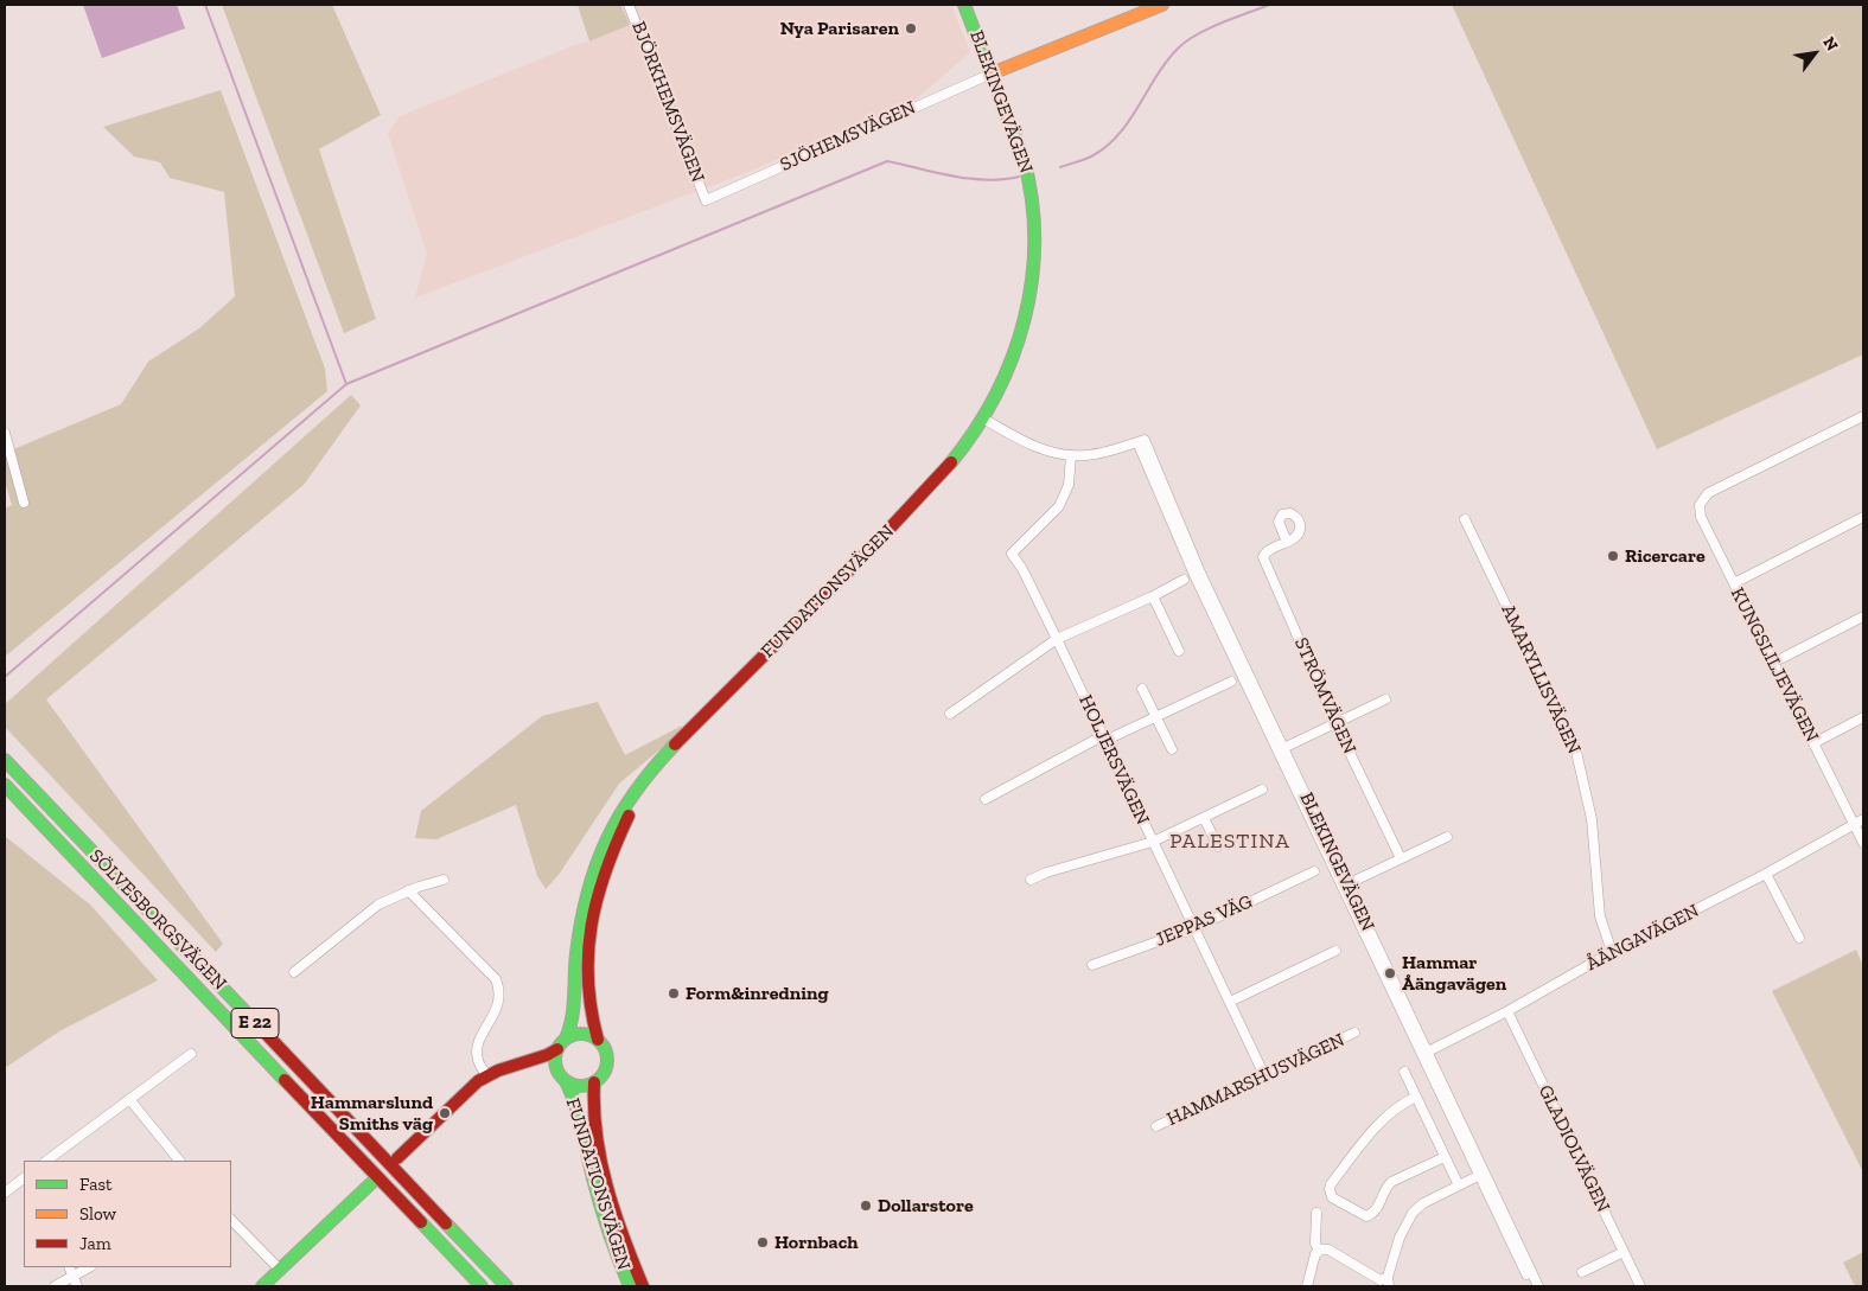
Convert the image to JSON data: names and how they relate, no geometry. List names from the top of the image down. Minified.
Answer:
{"streets":{"main road":["BLEKINGEVÄGEN","FUNDATIONSVÄGEN","SÖLVESBORGSVÄGEN","E 22"],"street":["BJÖRKHEMSVÄGEN","SJÖHEMSVÄGEN","KUNGSLILJEVÄGEN","AMARYLLISVÄGEN","STRÖMVÄGEN","HOLJERSVÄGEN","JEPPAS VÄG","ÅÄNGAVÄGEN","HAMMARSHUSVÄGEN","GLADIOLVÄGEN"]},"crossings":[["BJÖRKHEMSVÄGEN","SJÖHEMSVÄGEN"],["BLEKINGEVÄGEN","SJÖHEMSVÄGEN"],["BLEKINGEVÄGEN","FUNDATIONSVÄGEN"],["BLEKINGEVÄGEN","HOLJERSVÄGEN"],["BLEKINGEVÄGEN","ÅÄNGAVÄGEN"],["KUNGSLILJEVÄGEN","ÅÄNGAVÄGEN"],["AMARYLLISVÄGEN","ÅÄNGAVÄGEN"],["HOLJERSVÄGEN","JEPPAS VÄG"],["HOLJERSVÄGEN","HAMMARSHUSVÄGEN"],["ÅÄNGAVÄGEN","GLADIOLVÄGEN"]],"districts":["PALESTINA"],"places":["Nya Parisaren","Ricercare","Hammar Åängavägen","Form&inredning","Hammarslund Smiths väg","Dollarstore","Hornbach"],"legend":["Fast","Slow","Jam"],"north":"top right"}
